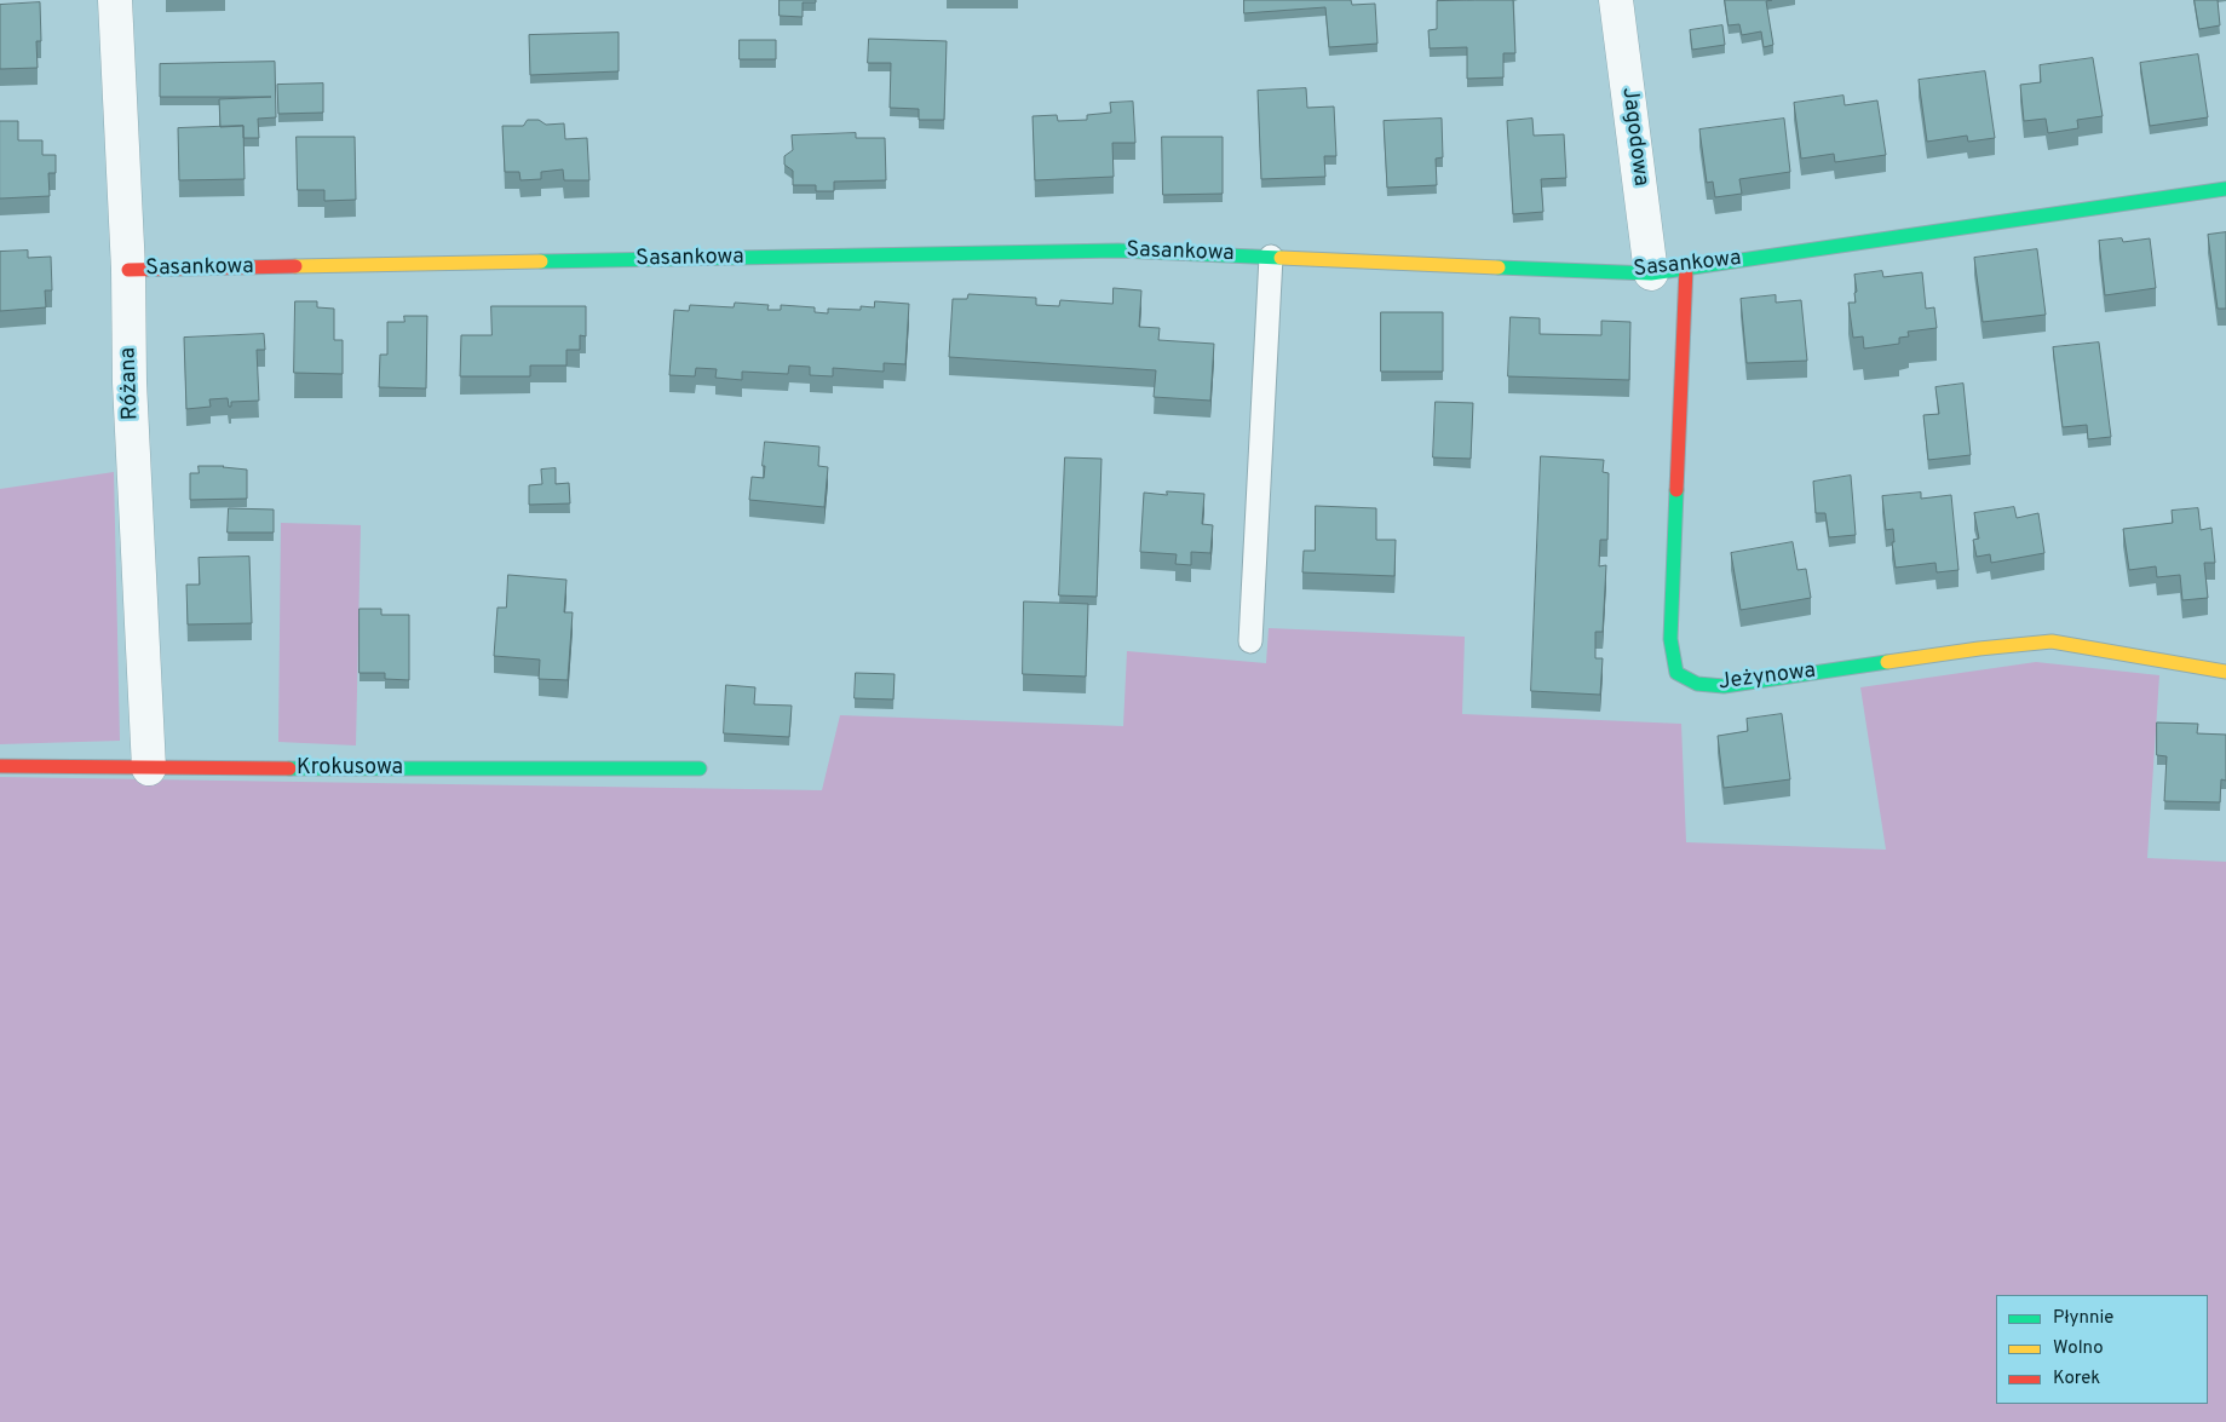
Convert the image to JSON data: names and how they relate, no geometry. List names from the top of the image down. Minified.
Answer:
{"streets":{"street":["Jagodowa","Sasankowa","Różana","Jeżynowa","Krokusowa"]},"crossings":[["Jagodowa","Sasankowa"],["Sasankowa","Różana"],["Sasankowa","Jeżynowa"],["Różana","Krokusowa"]],"legend":["Płynnie","Wolno","Korek"]}
